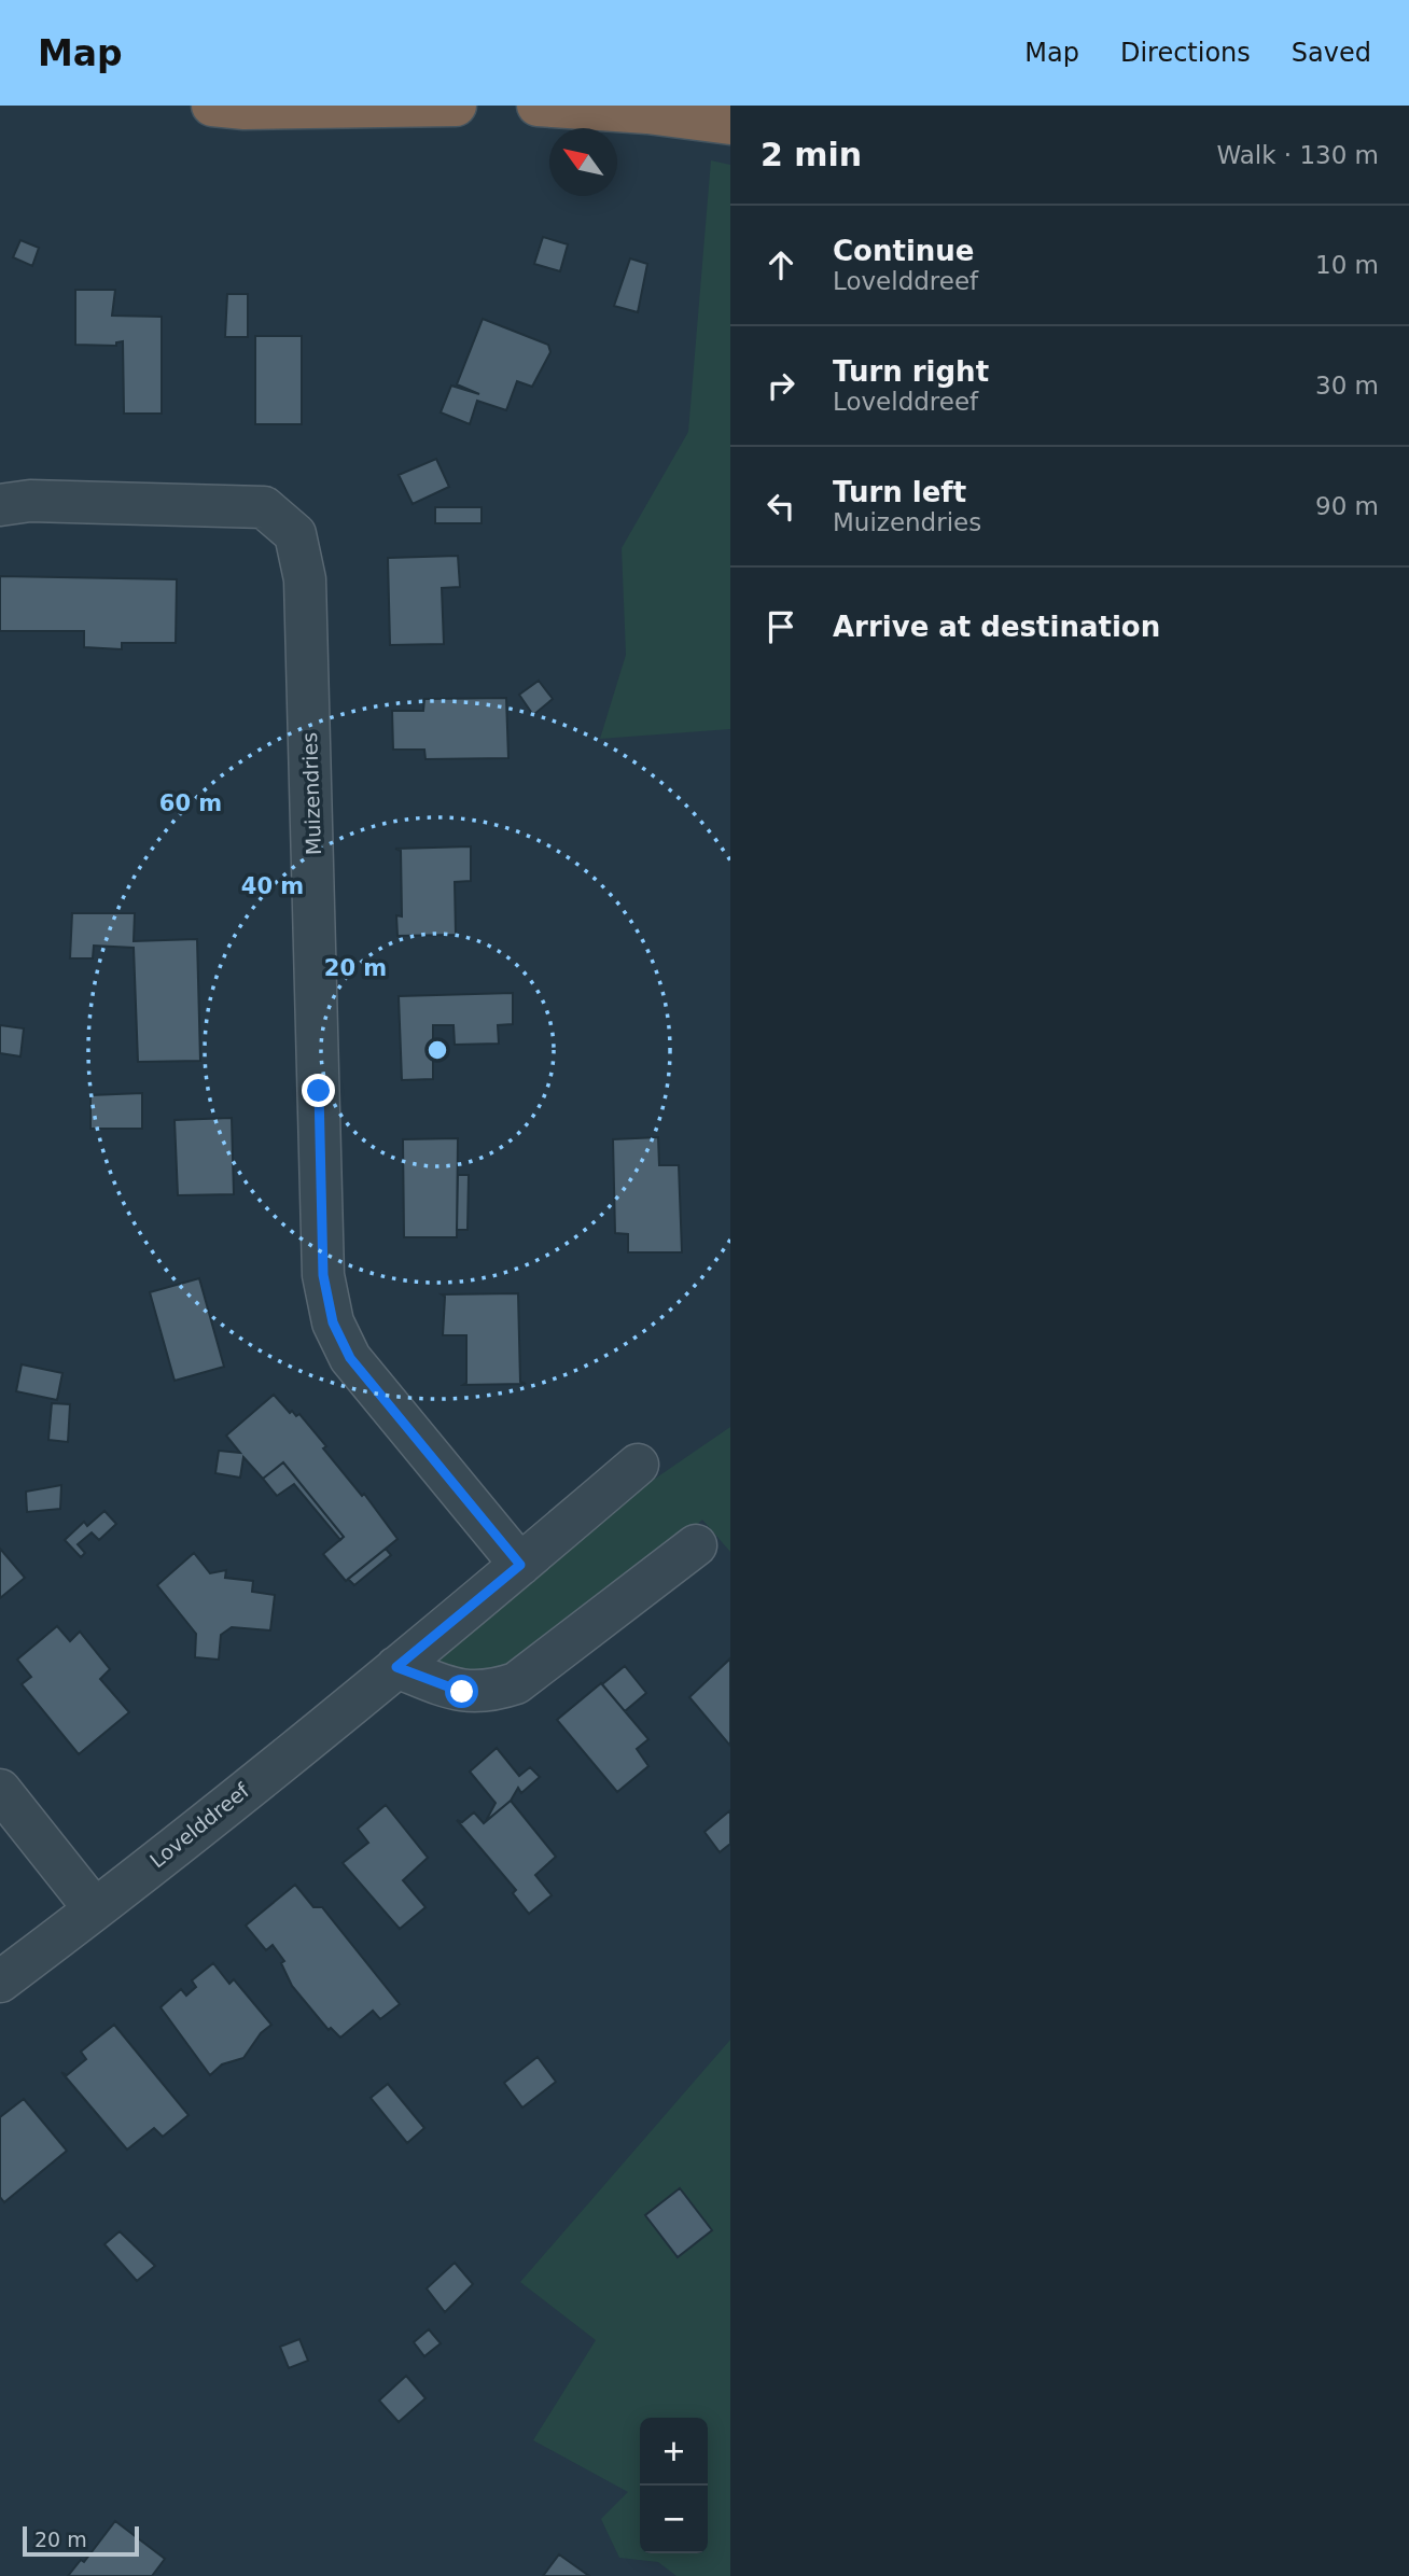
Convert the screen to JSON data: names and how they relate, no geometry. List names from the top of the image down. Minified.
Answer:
{"streets":{"street":["Muizendries","Lovelddreef"]},"crossings":[["Muizendries","Lovelddreef"]],"scale_bar":"20 m","north":"top left","page":{"header":"Map","nav":["Map","Directions","Saved"],"heading":["2 min","Walk · 130 m"],"list":[["Continue","Lovelddreef","10 m"],["Turn right","Lovelddreef","30 m"],["Turn left","Muizendries","90 m"],"Arrive at destination"],"map_buttons":["+","−"],"scale":"20 m"},"rings":["60 m","40 m","20 m"]}
